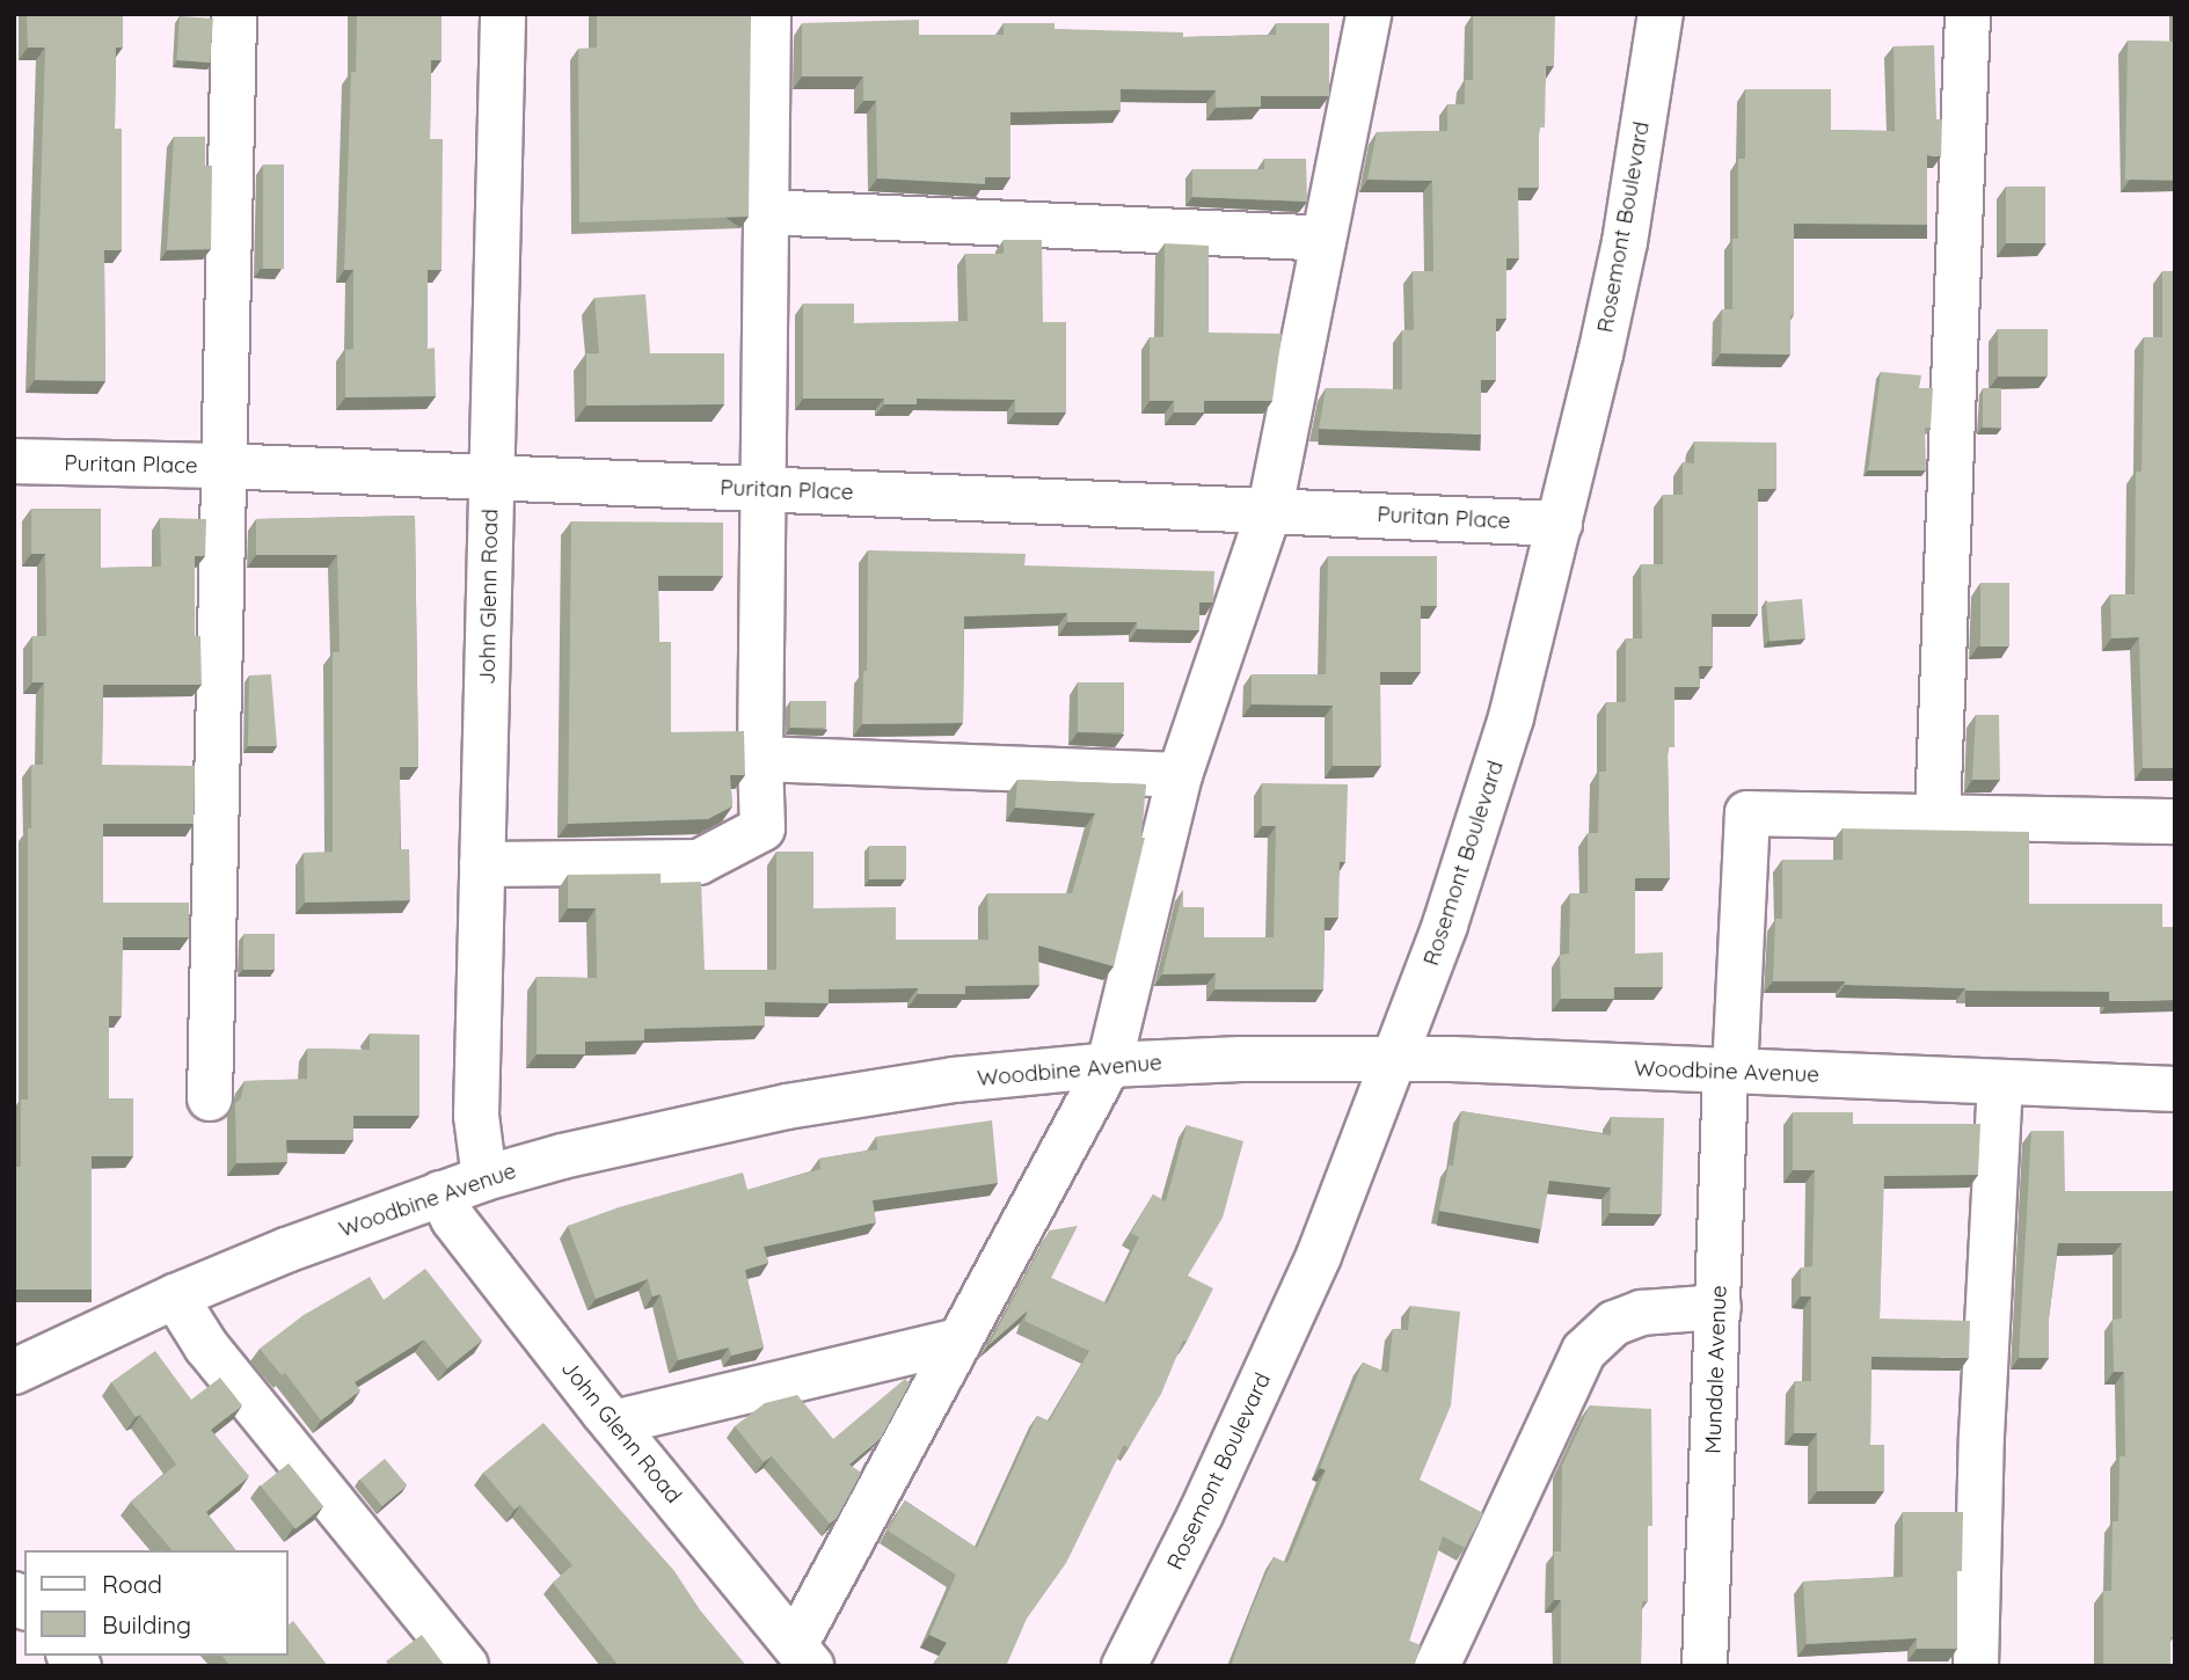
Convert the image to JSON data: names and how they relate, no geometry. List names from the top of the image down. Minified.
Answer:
{"streets":{"street":["Rosemont Boulevard","Puritan Place","John Glenn Road","Woodbine Avenue","Mundale Avenue"]},"crossings":[["Rosemont Boulevard","Puritan Place"],["Rosemont Boulevard","Woodbine Avenue"],["Puritan Place","John Glenn Road"],["John Glenn Road","Woodbine Avenue"],["Woodbine Avenue","Mundale Avenue"]],"legend":["Road","Building"]}
